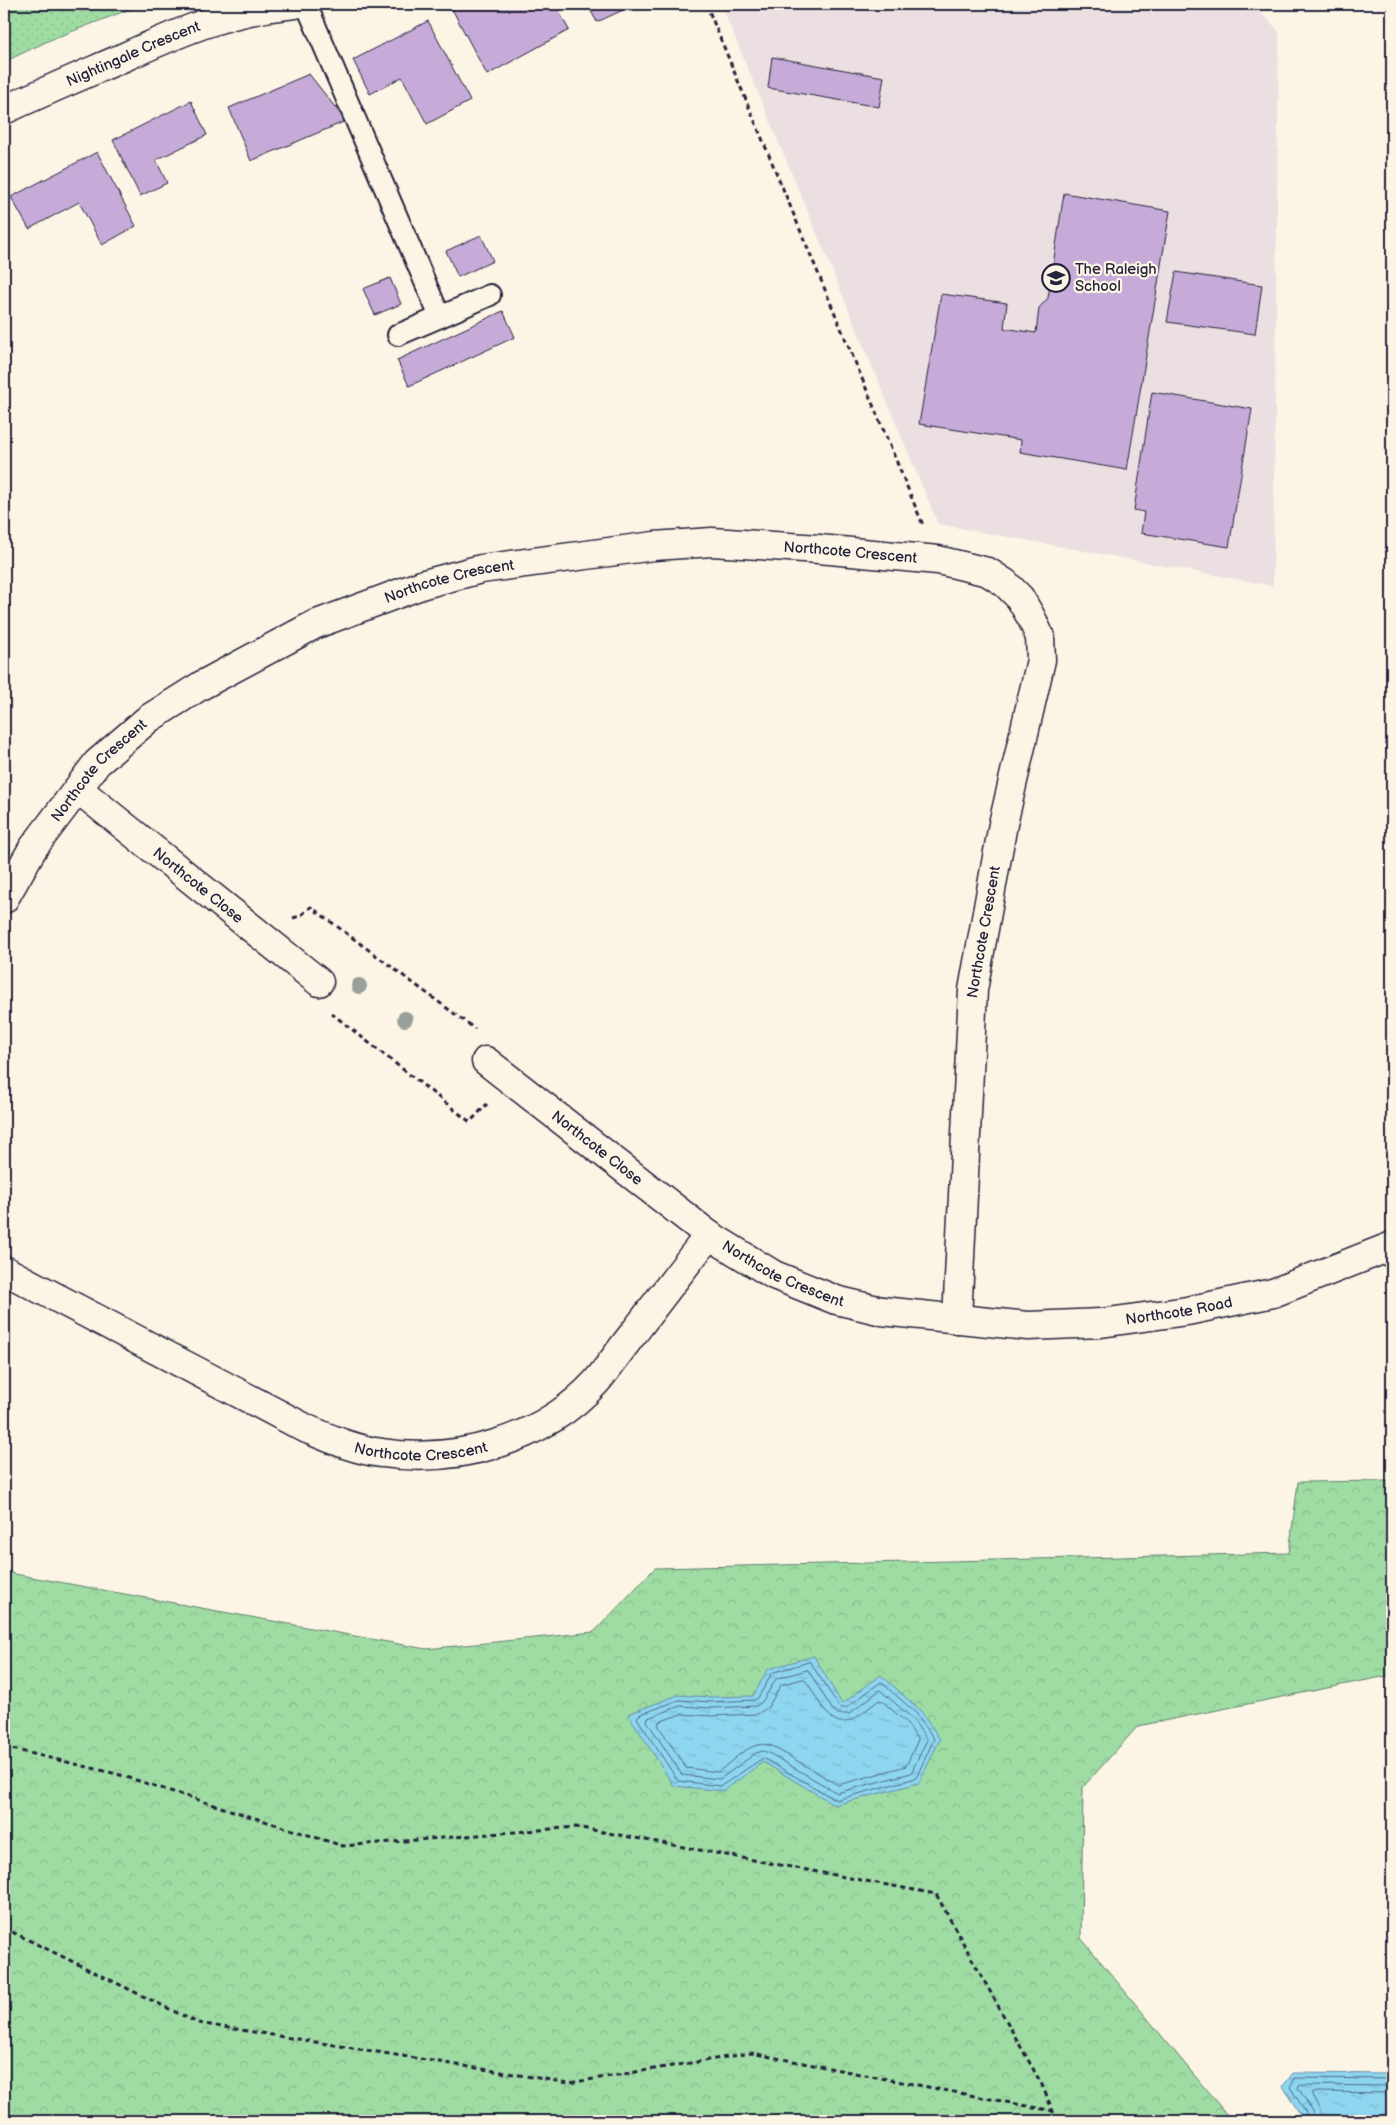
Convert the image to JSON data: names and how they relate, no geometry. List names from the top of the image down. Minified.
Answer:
{"streets":{"street":["Nightingale Crescent","Northcote Crescent","Northcote Close","Northcote Road"]},"crossings":[["Northcote Crescent","Northcote Close"],["Northcote Crescent","Northcote Road"]],"places":{"school or university":["The Raleigh School"]}}
